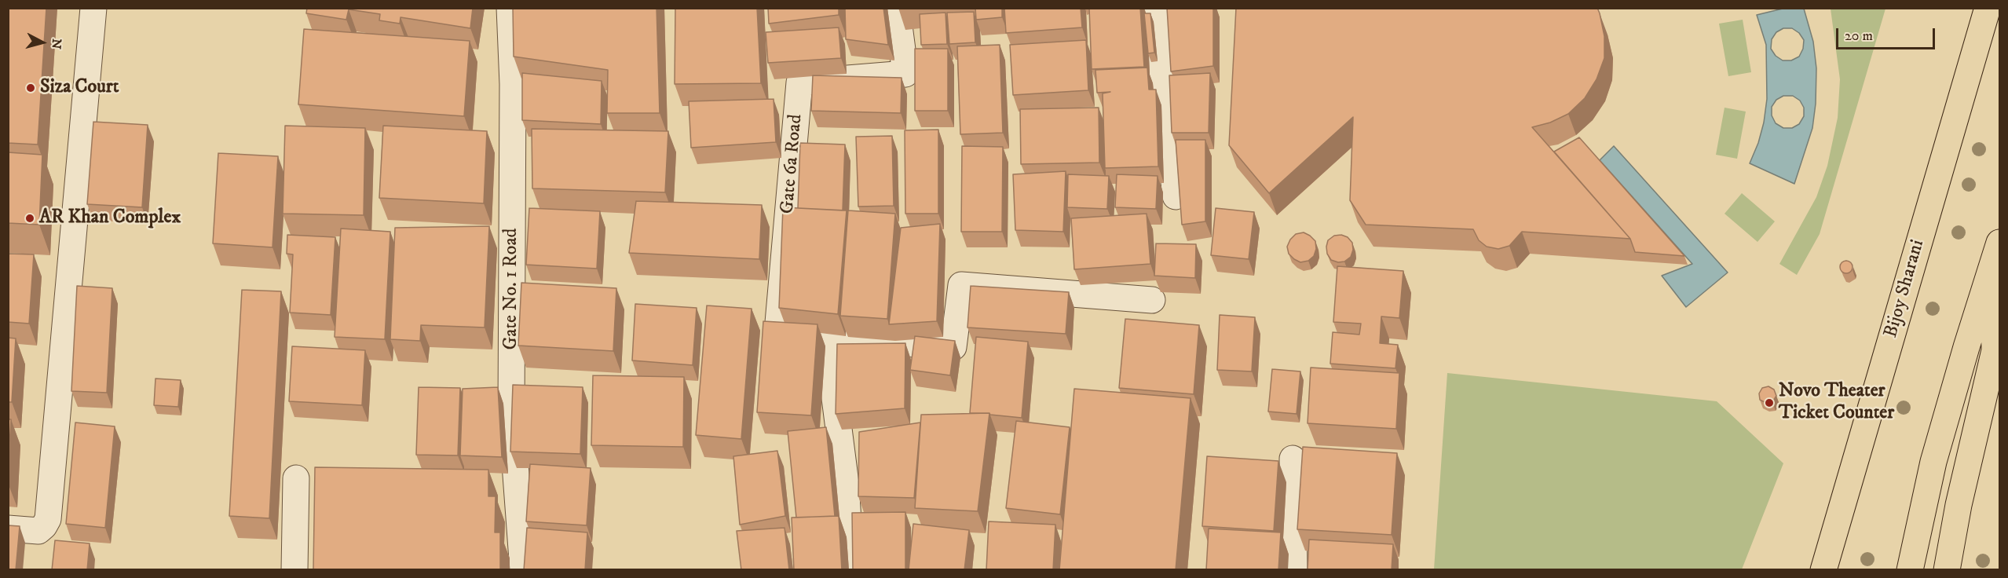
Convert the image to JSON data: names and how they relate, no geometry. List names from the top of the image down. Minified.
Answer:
{"streets":{"main road":["Bijoy Sharani"],"street":["Gate 6a Road","Gate No. 1 Road"]},"places":["Siza Court","AR Khan Complex","Novo Theater Ticket Counter"],"scale_bar":"20 m","north":"right"}
